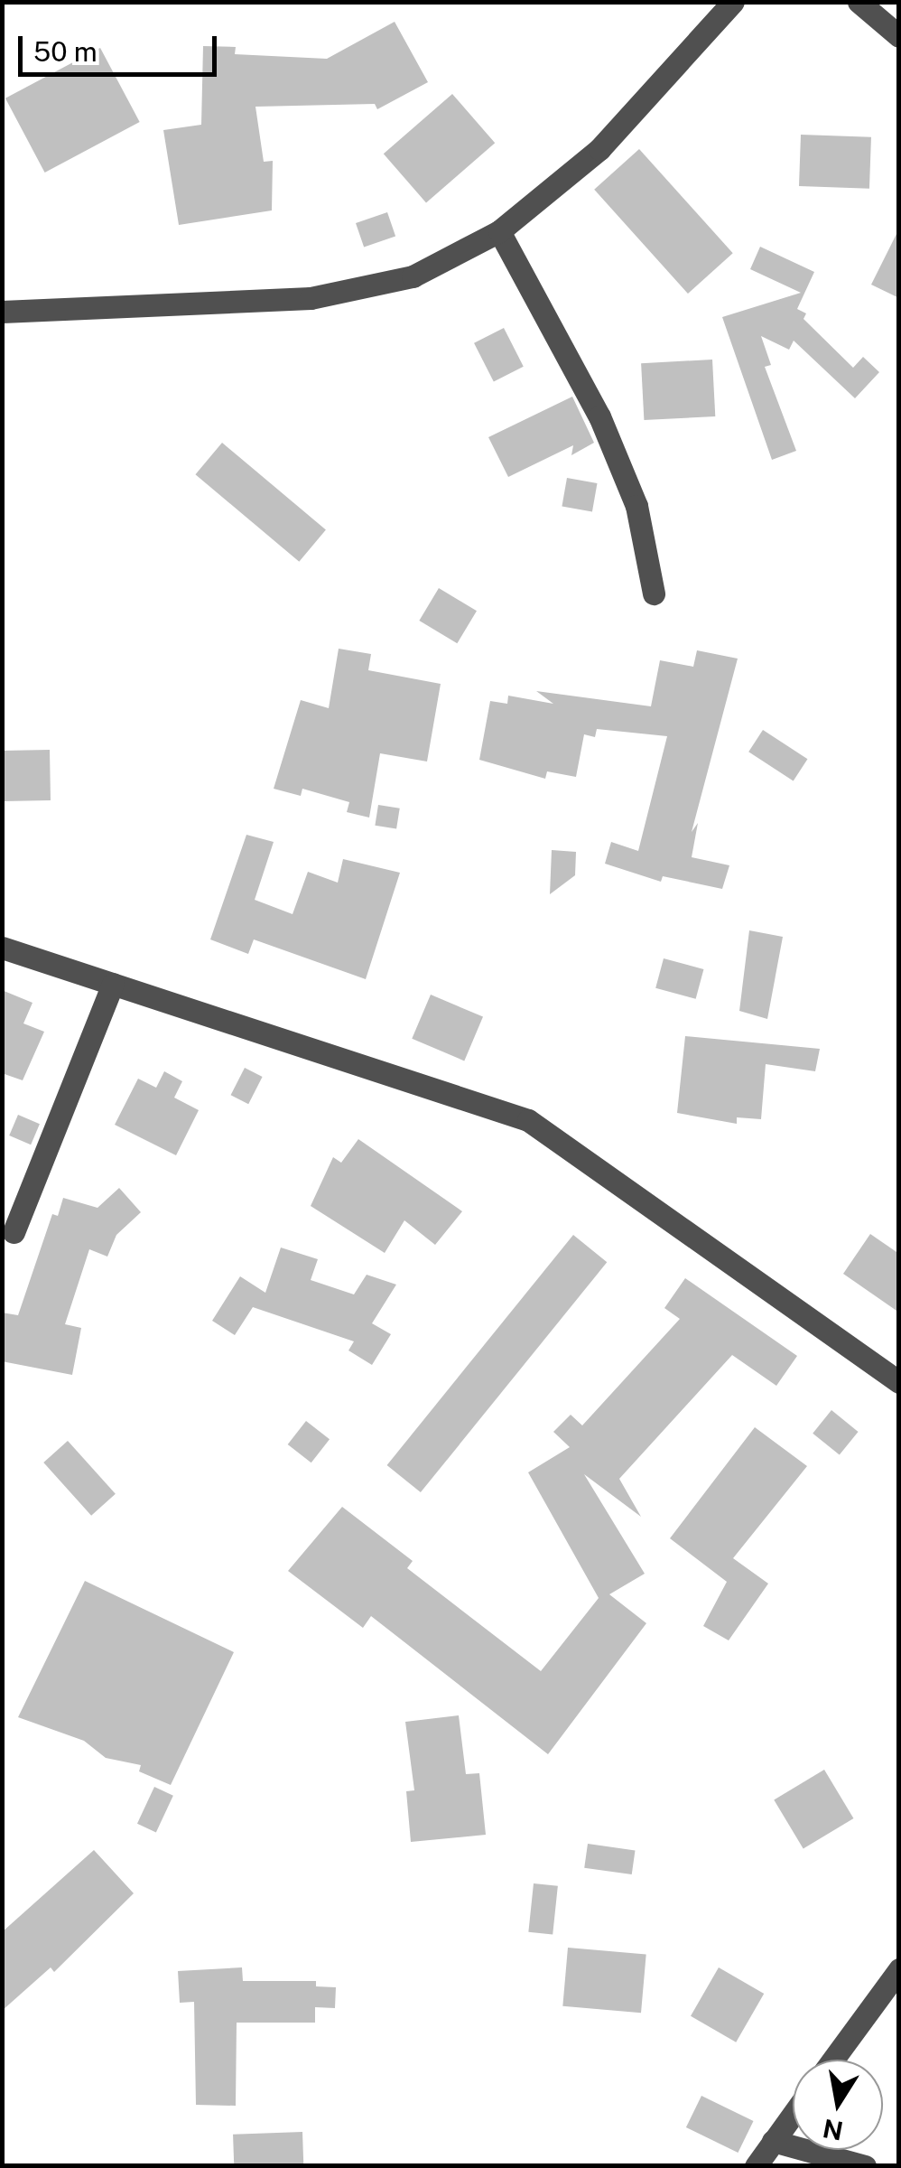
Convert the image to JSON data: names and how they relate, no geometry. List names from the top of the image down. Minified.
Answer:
{"scale_bar":"50 m","north":"bottom"}
